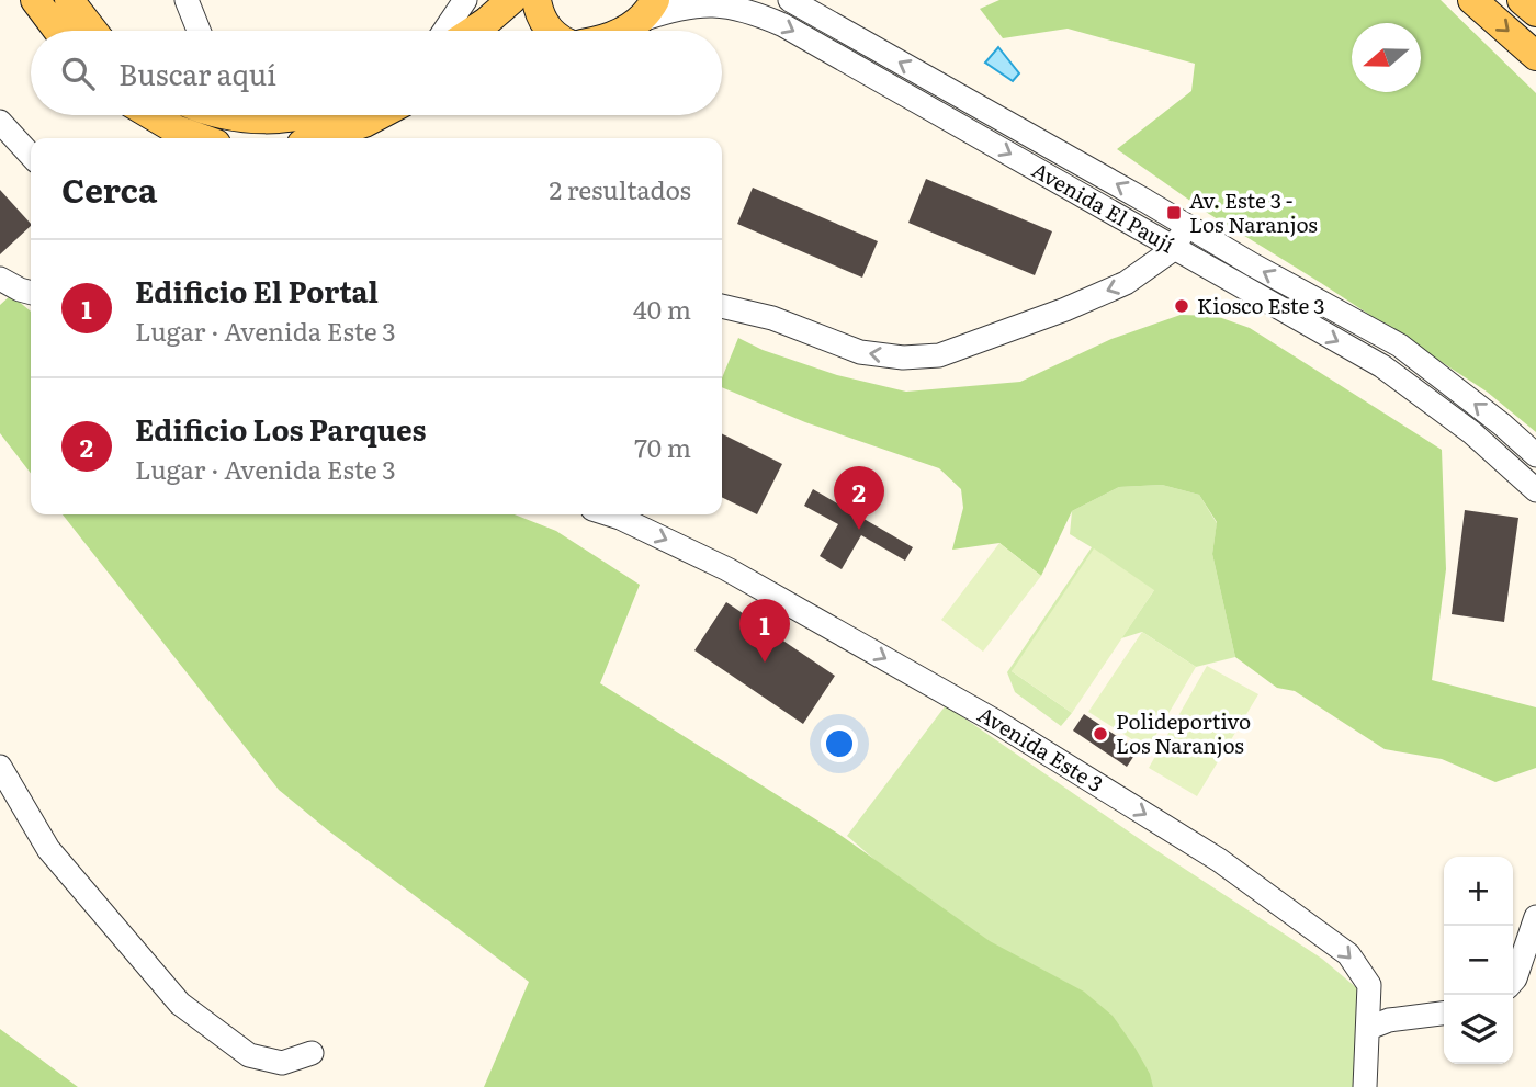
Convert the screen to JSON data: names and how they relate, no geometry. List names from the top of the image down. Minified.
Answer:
{"streets":{"street":["Avenida El Paují","Avenida Este 3"]},"one_way":["Avenida Este 3"],"places":{"transit":["Av. Este 3 - Los Naranjos"],"other":["Kiosco Este 3","Polideportivo Los Naranjos"]},"north":"left","page":{"search":"Buscar aquí","heading":["Cerca","2 resultados"],"list":[{"mark":"1","name":"Edificio El Portal","note":"Lugar · Avenida Este 3","value":"40 m"},{"mark":"2","name":"Edificio Los Parques","note":"Lugar · Avenida Este 3","value":"70 m"}],"pins":["2","1"],"map_buttons":["+","−"]}}
